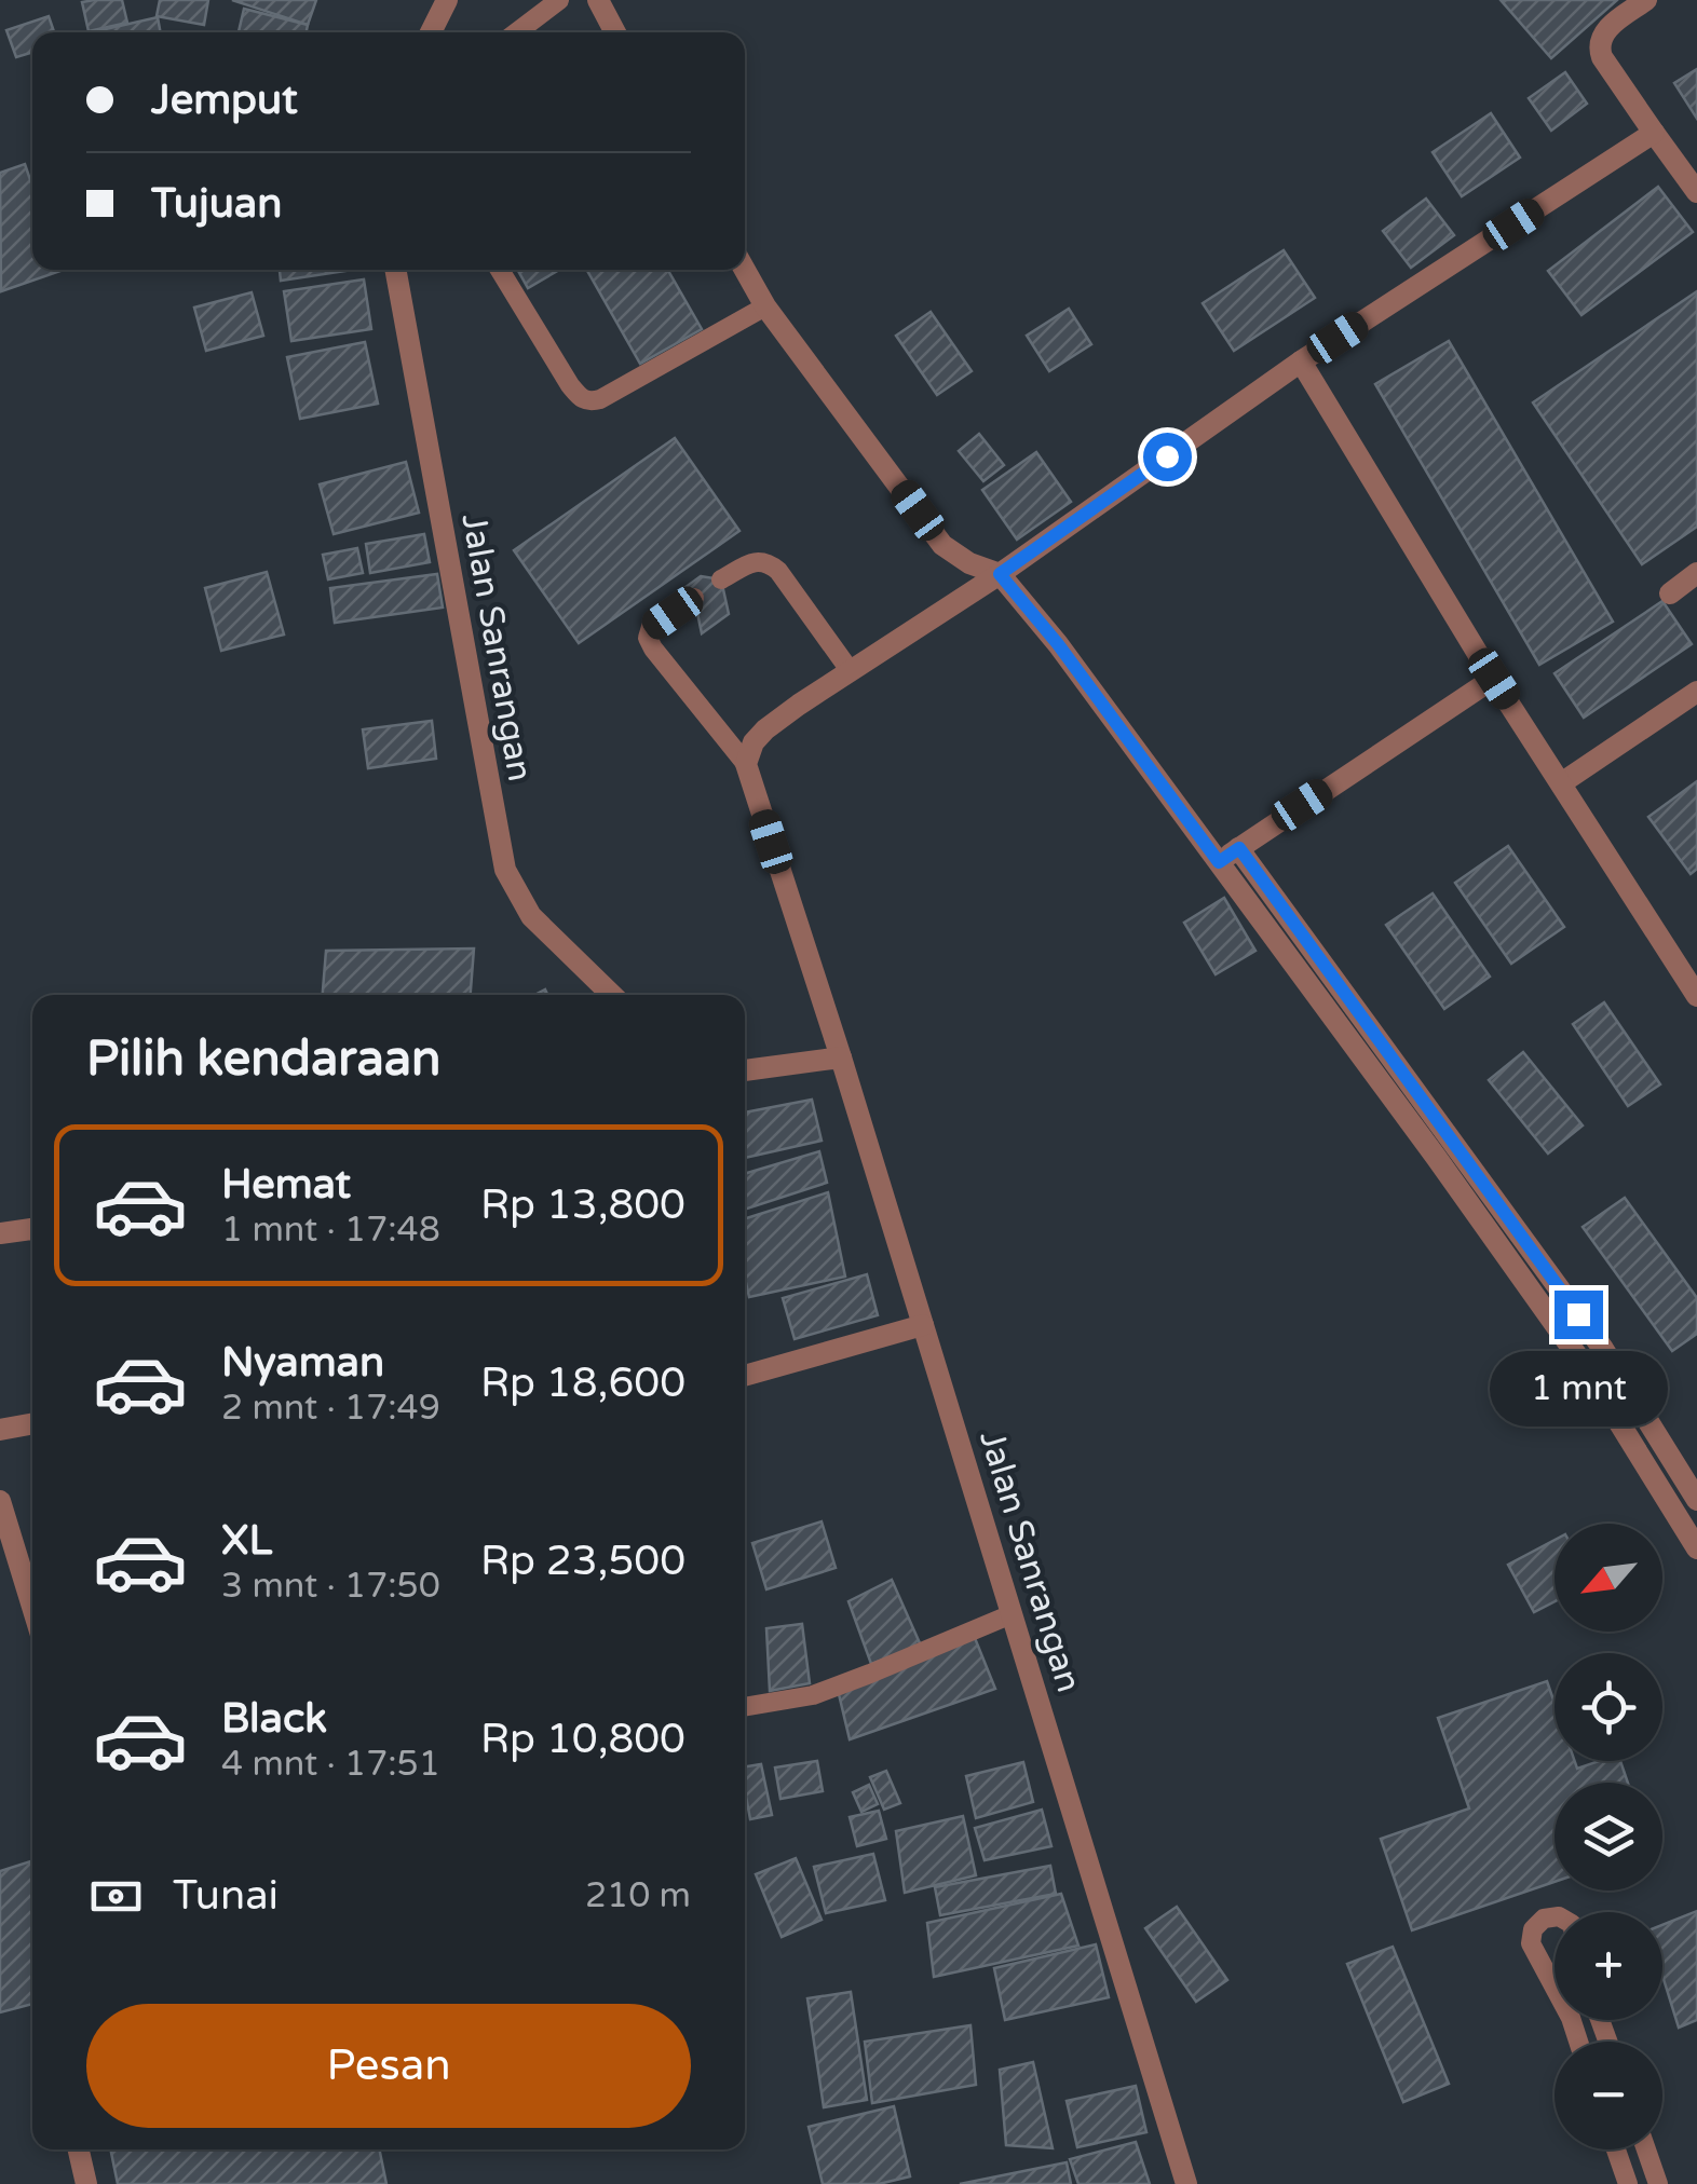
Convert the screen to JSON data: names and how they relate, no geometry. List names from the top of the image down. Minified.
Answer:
{"streets":{"street":["Jalan Sanrangan"]},"north":"bottom left","page":{"banner":["Jemput","Tujuan"],"heading":"Pilih kendaraan","list":[{"name":"Hemat","note":"1 mnt · 17:48","value":"Rp 13,800"},{"name":"Nyaman","note":"2 mnt · 17:49","value":"Rp 18,600"},{"name":"XL","note":"3 mnt · 17:50","value":"Rp 23,500"},{"name":"Black","note":"4 mnt · 17:51","value":"Rp 10,800"}],"bubble":"1 mnt","map_buttons":["+","−"],"pay":["Tunai","210 m"],"buttons":"Pesan"}}
